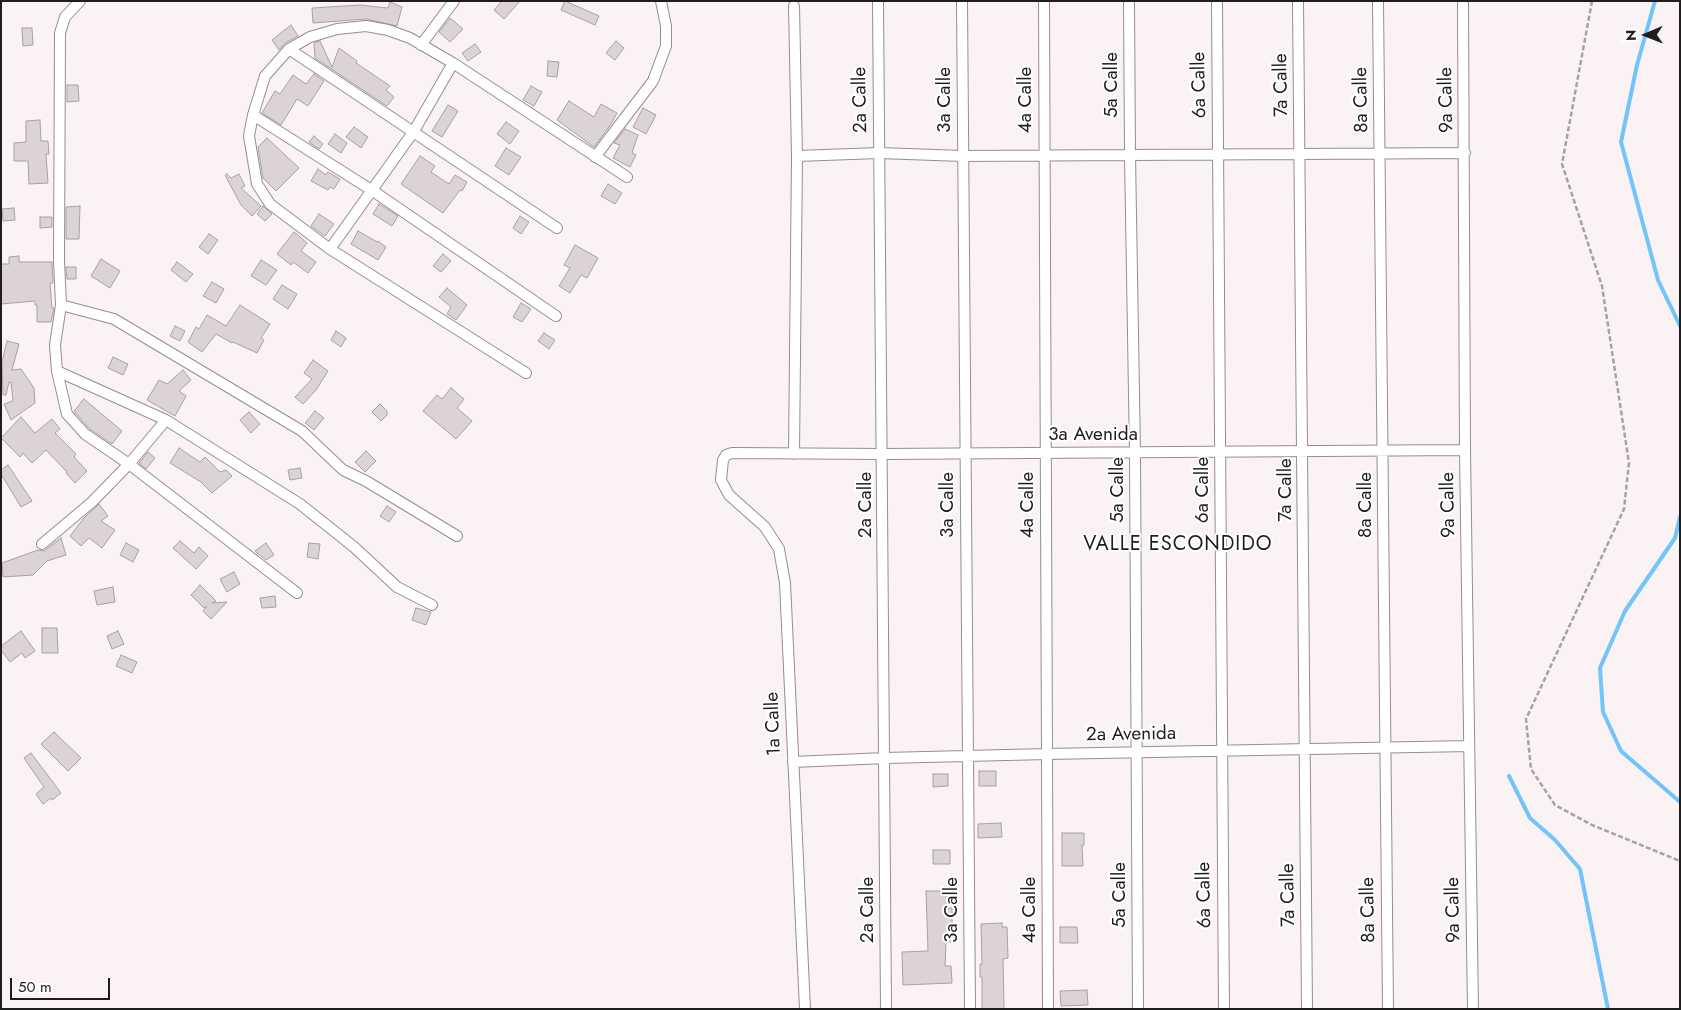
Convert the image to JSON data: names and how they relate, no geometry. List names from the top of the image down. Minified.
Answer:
{"streets":{"street":["5a Calle","6a Calle","7a Calle","2a Calle","3a Calle","4a Calle","8a Calle","9a Calle","3a Avenida","1a Calle","2a Avenida"]},"crossings":[["5a Calle","3a Avenida"],["5a Calle","2a Avenida"],["6a Calle","3a Avenida"],["6a Calle","2a Avenida"],["7a Calle","3a Avenida"],["7a Calle","2a Avenida"],["2a Calle","3a Avenida"],["2a Calle","2a Avenida"],["3a Calle","3a Avenida"],["3a Calle","2a Avenida"],["4a Calle","3a Avenida"],["4a Calle","2a Avenida"],["8a Calle","3a Avenida"],["8a Calle","2a Avenida"],["9a Calle","3a Avenida"],["9a Calle","2a Avenida"],["3a Avenida","1a Calle"],["1a Calle","2a Avenida"]],"districts":["VALLE ESCONDIDO"],"scale_bar":"50 m","north":"left"}
